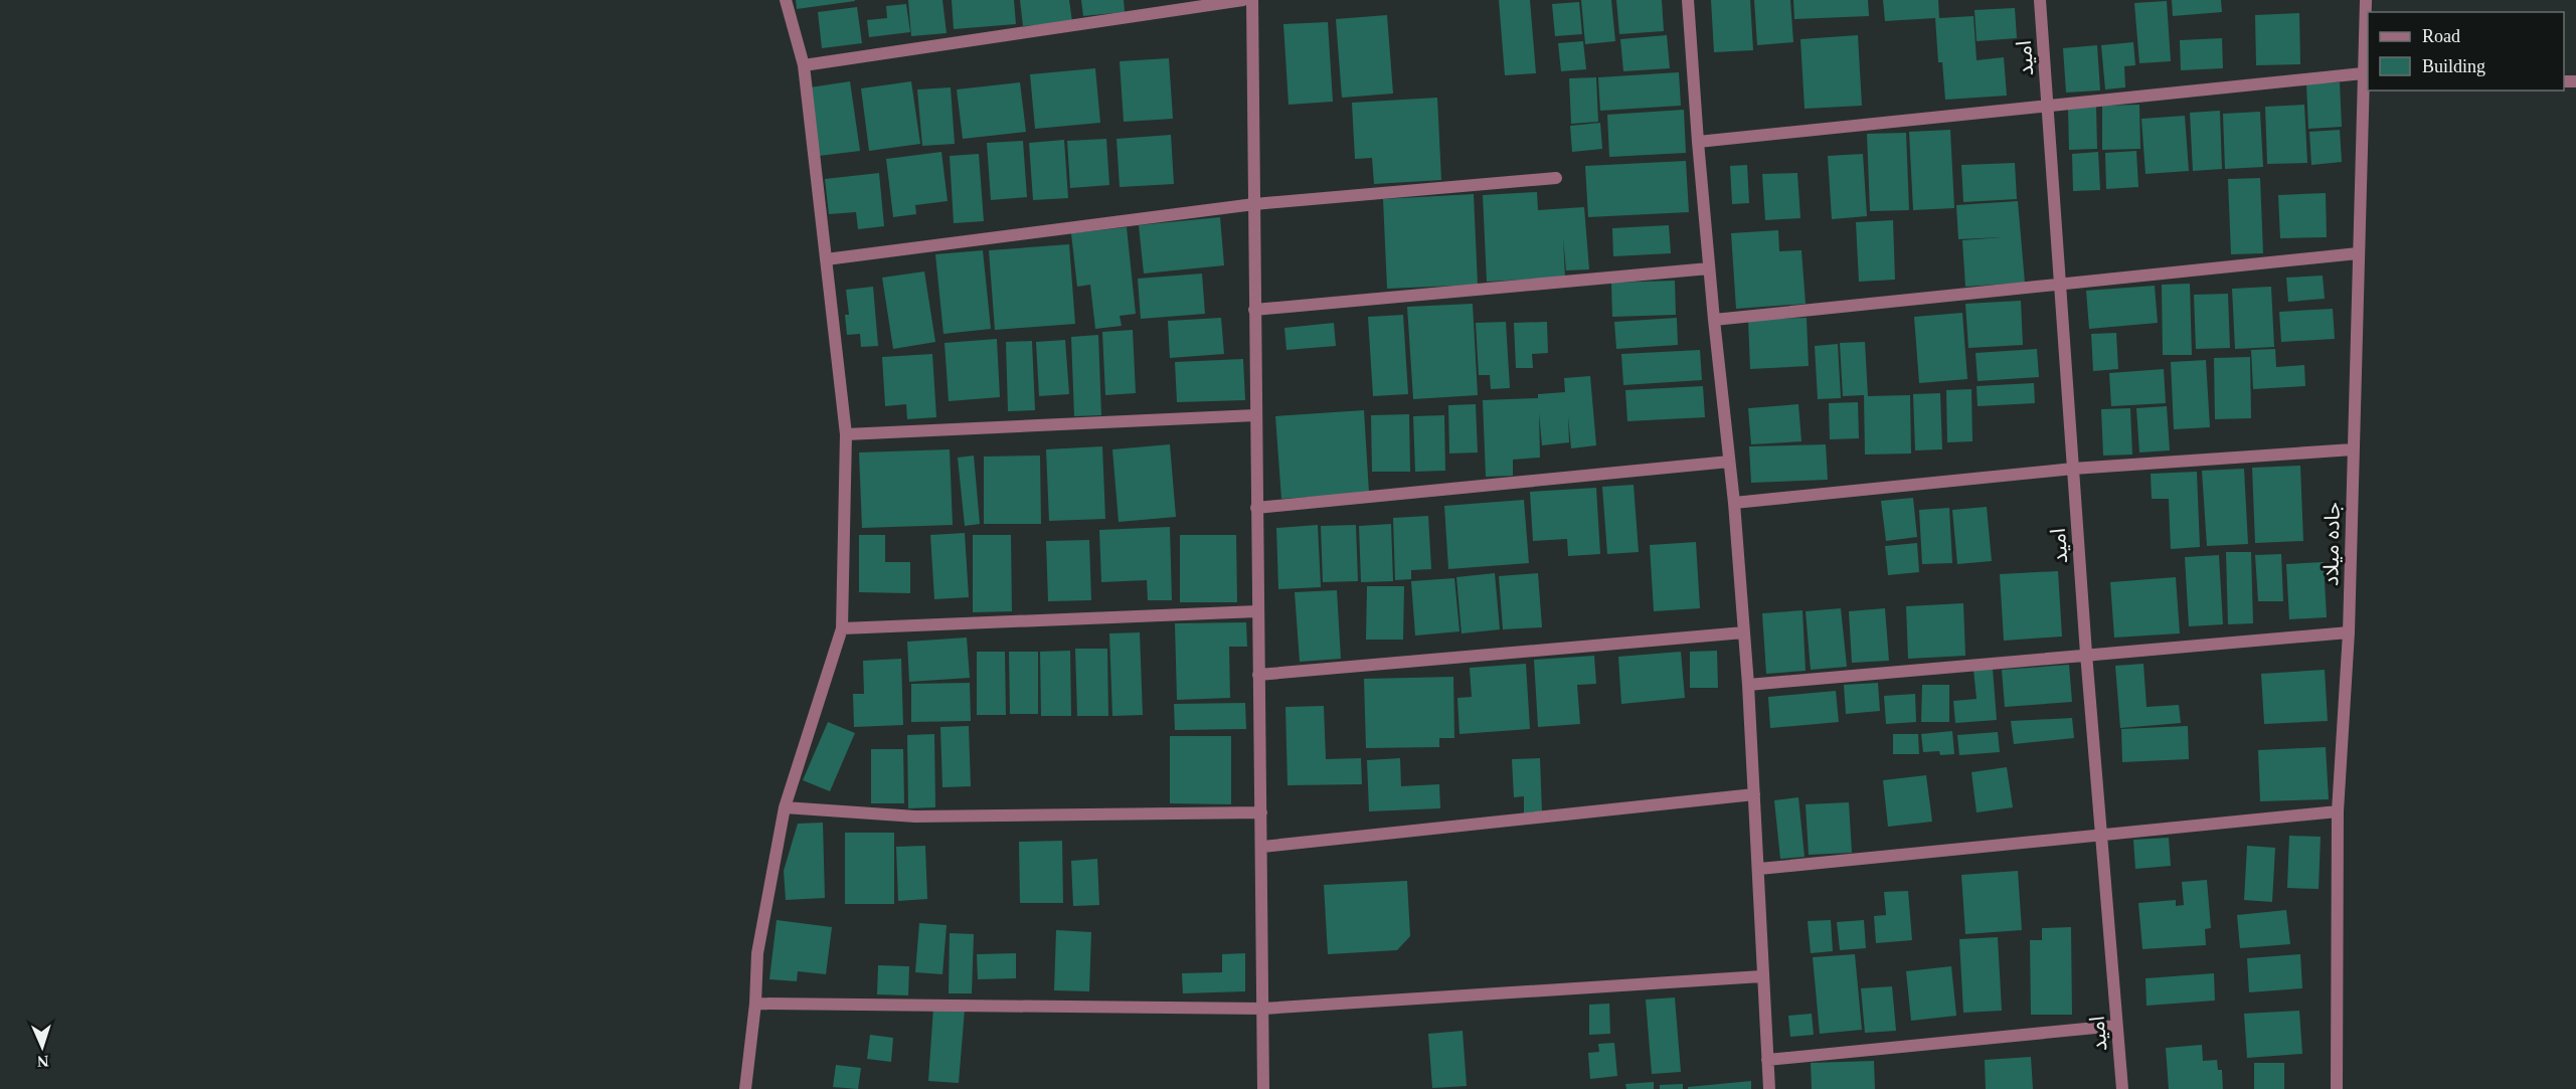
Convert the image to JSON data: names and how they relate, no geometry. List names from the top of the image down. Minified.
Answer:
{"streets":{"street":["امید","جاده میلاد"]},"legend":["Road","Building"],"north":"bottom"}
